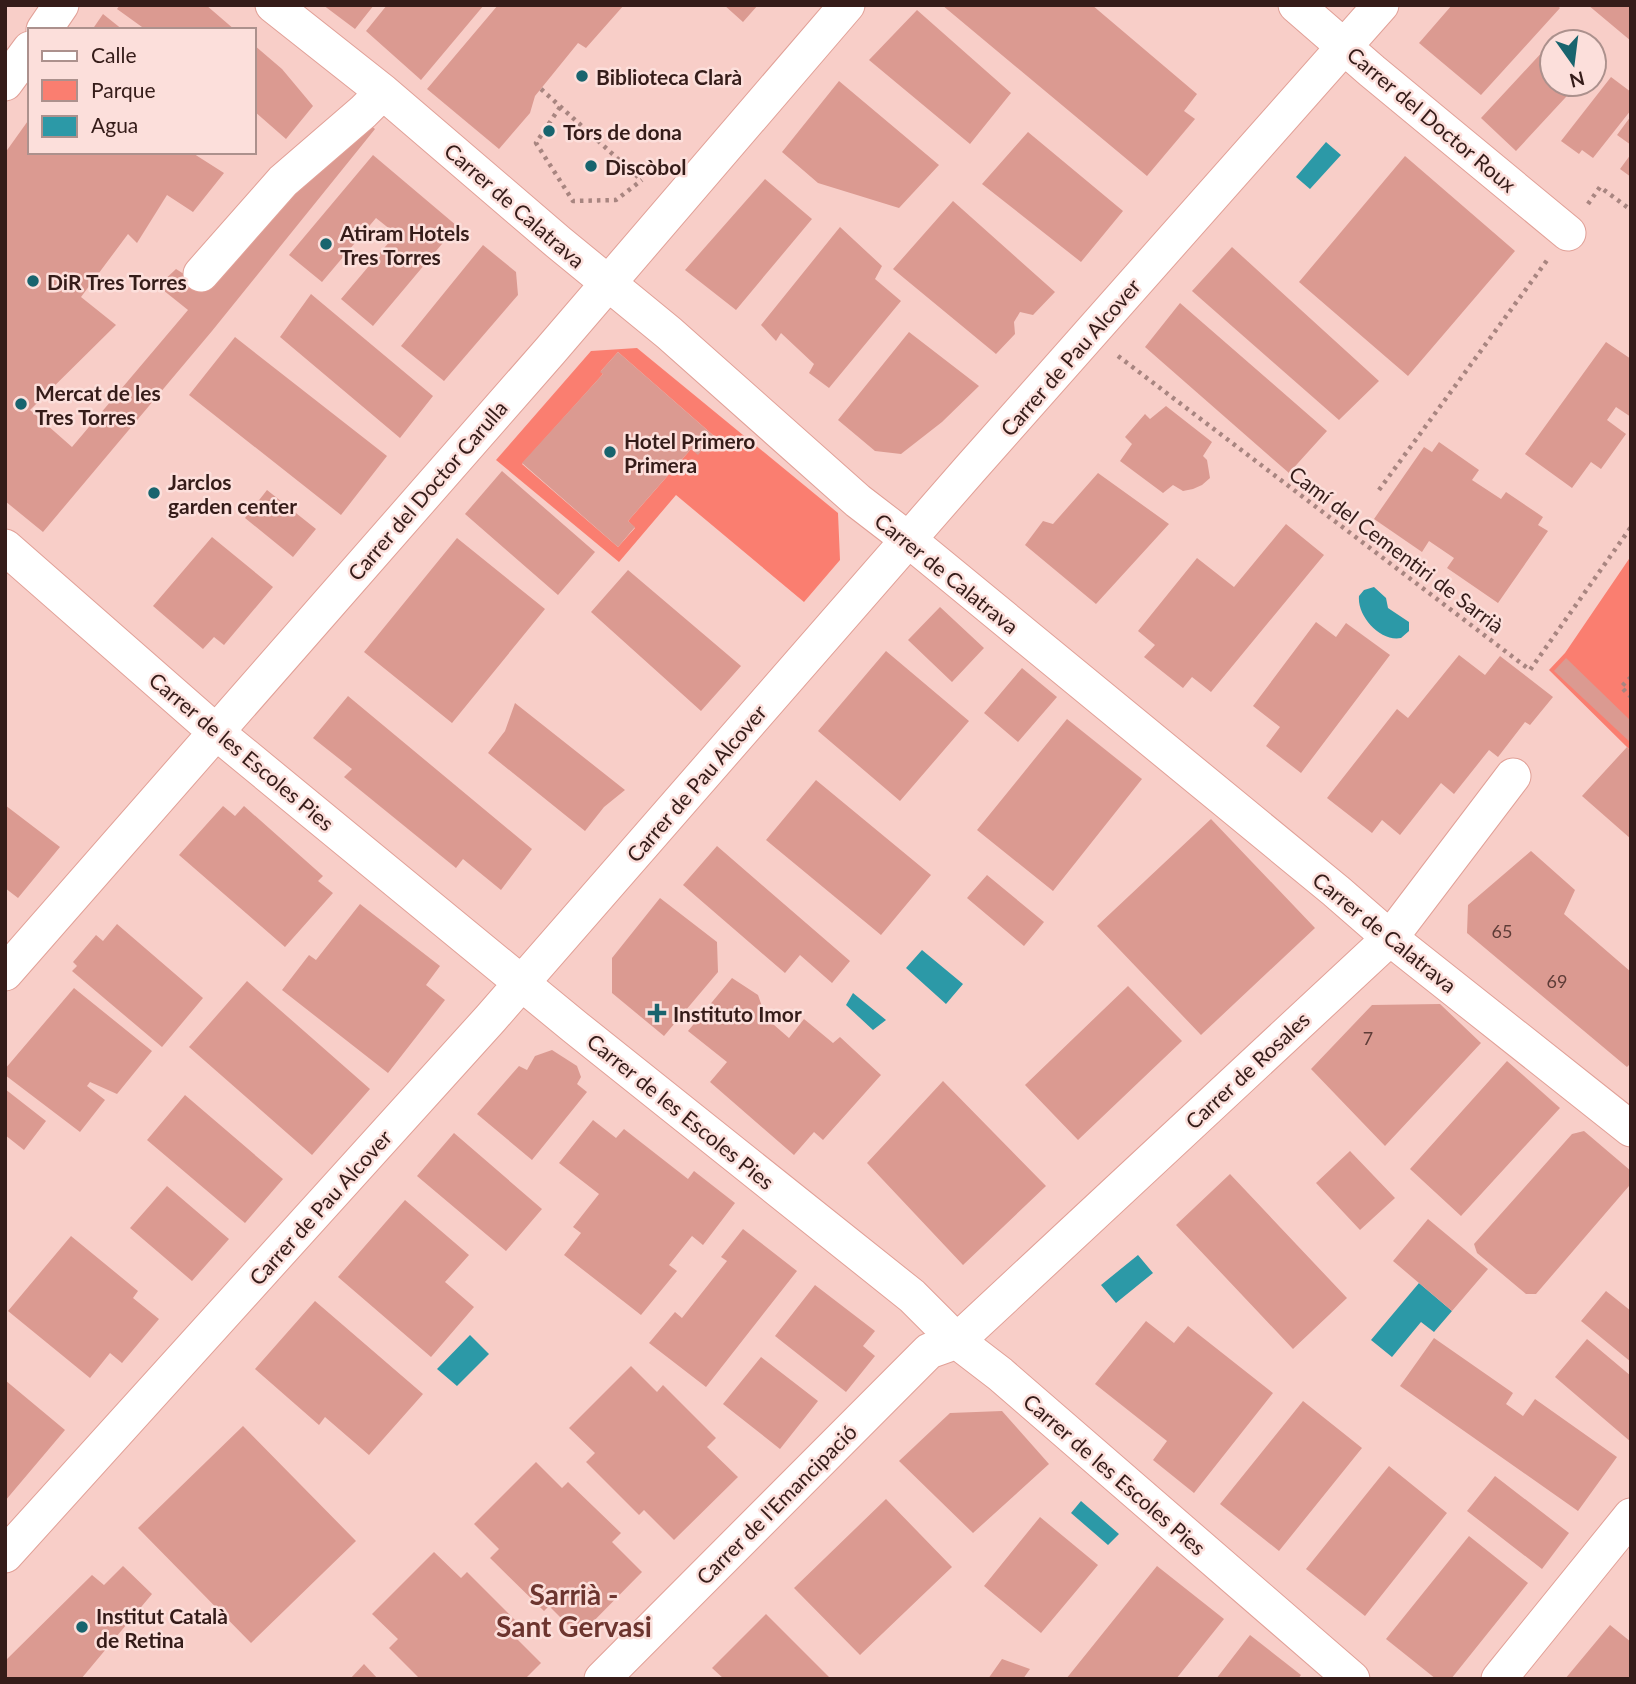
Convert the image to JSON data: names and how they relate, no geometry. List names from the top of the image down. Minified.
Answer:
{"streets":{"street":["Carrer del Doctor Roux","Carrer de Calatrava","Carrer de Pau Alcover","Carrer del Doctor Carulla","Carrer de les Escoles Pies","Carrer de Rosales","Carrer de l'Emancipació"],"path":["Camí del Cementiri de Sarrià"]},"crossings":[["Carrer del Doctor Roux","Carrer de Pau Alcover"],["Carrer de Calatrava","Carrer de Pau Alcover"],["Carrer de Calatrava","Carrer del Doctor Carulla"],["Carrer de Calatrava","Carrer de Rosales"],["Carrer de Pau Alcover","Carrer de les Escoles Pies"],["Carrer del Doctor Carulla","Carrer de les Escoles Pies"],["Carrer de les Escoles Pies","Carrer de Rosales"],["Carrer de les Escoles Pies","Carrer de l'Emancipació"],["Carrer de Rosales","Carrer de l'Emancipació"]],"districts":["Sarrià - Sant Gervasi"],"places":{"other":["Biblioteca Clarà","Tors de dona","Discòbol","Atiram Hotels Tres Torres","DiR Tres Torres","Mercat de les Tres Torres","Hotel Primero Primera","Jarclos garden center","Institut Català de Retina"],"health":["Instituto Imor"]},"house_numbers":["65","69","7"],"legend":["Calle","Parque","Agua"],"north":"bottom"}
